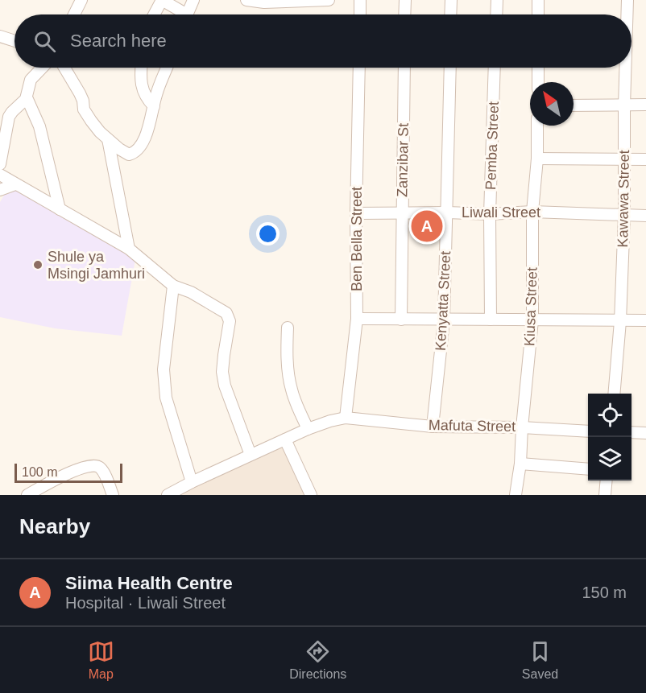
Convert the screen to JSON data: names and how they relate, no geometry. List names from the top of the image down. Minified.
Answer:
{"streets":{"street":["Pemba Street","Zanzibar St","Kawawa Street","Liwali Street","Ben Bella Street","Kenyatta Street","Kiusa Street","Mafuta Street"]},"crossings":[["Pemba Street","Liwali Street"],["Zanzibar St","Liwali Street"],["Kawawa Street","Liwali Street"],["Liwali Street","Ben Bella Street"],["Liwali Street","Kenyatta Street"],["Liwali Street","Kiusa Street"],["Ben Bella Street","Mafuta Street"],["Kenyatta Street","Mafuta Street"],["Kiusa Street","Mafuta Street"]],"places":["Shule ya Msingi Jamhuri"],"scale_bar":"100 m","north":"top left","page":{"search":"Search here","pins":"A","scale":"100 m","heading":"Nearby","list":[{"mark":"A","name":"Siima Health Centre","note":"Hospital · Liwali Street","value":"150 m"}],"nav":["Map","Directions","Saved"]}}
